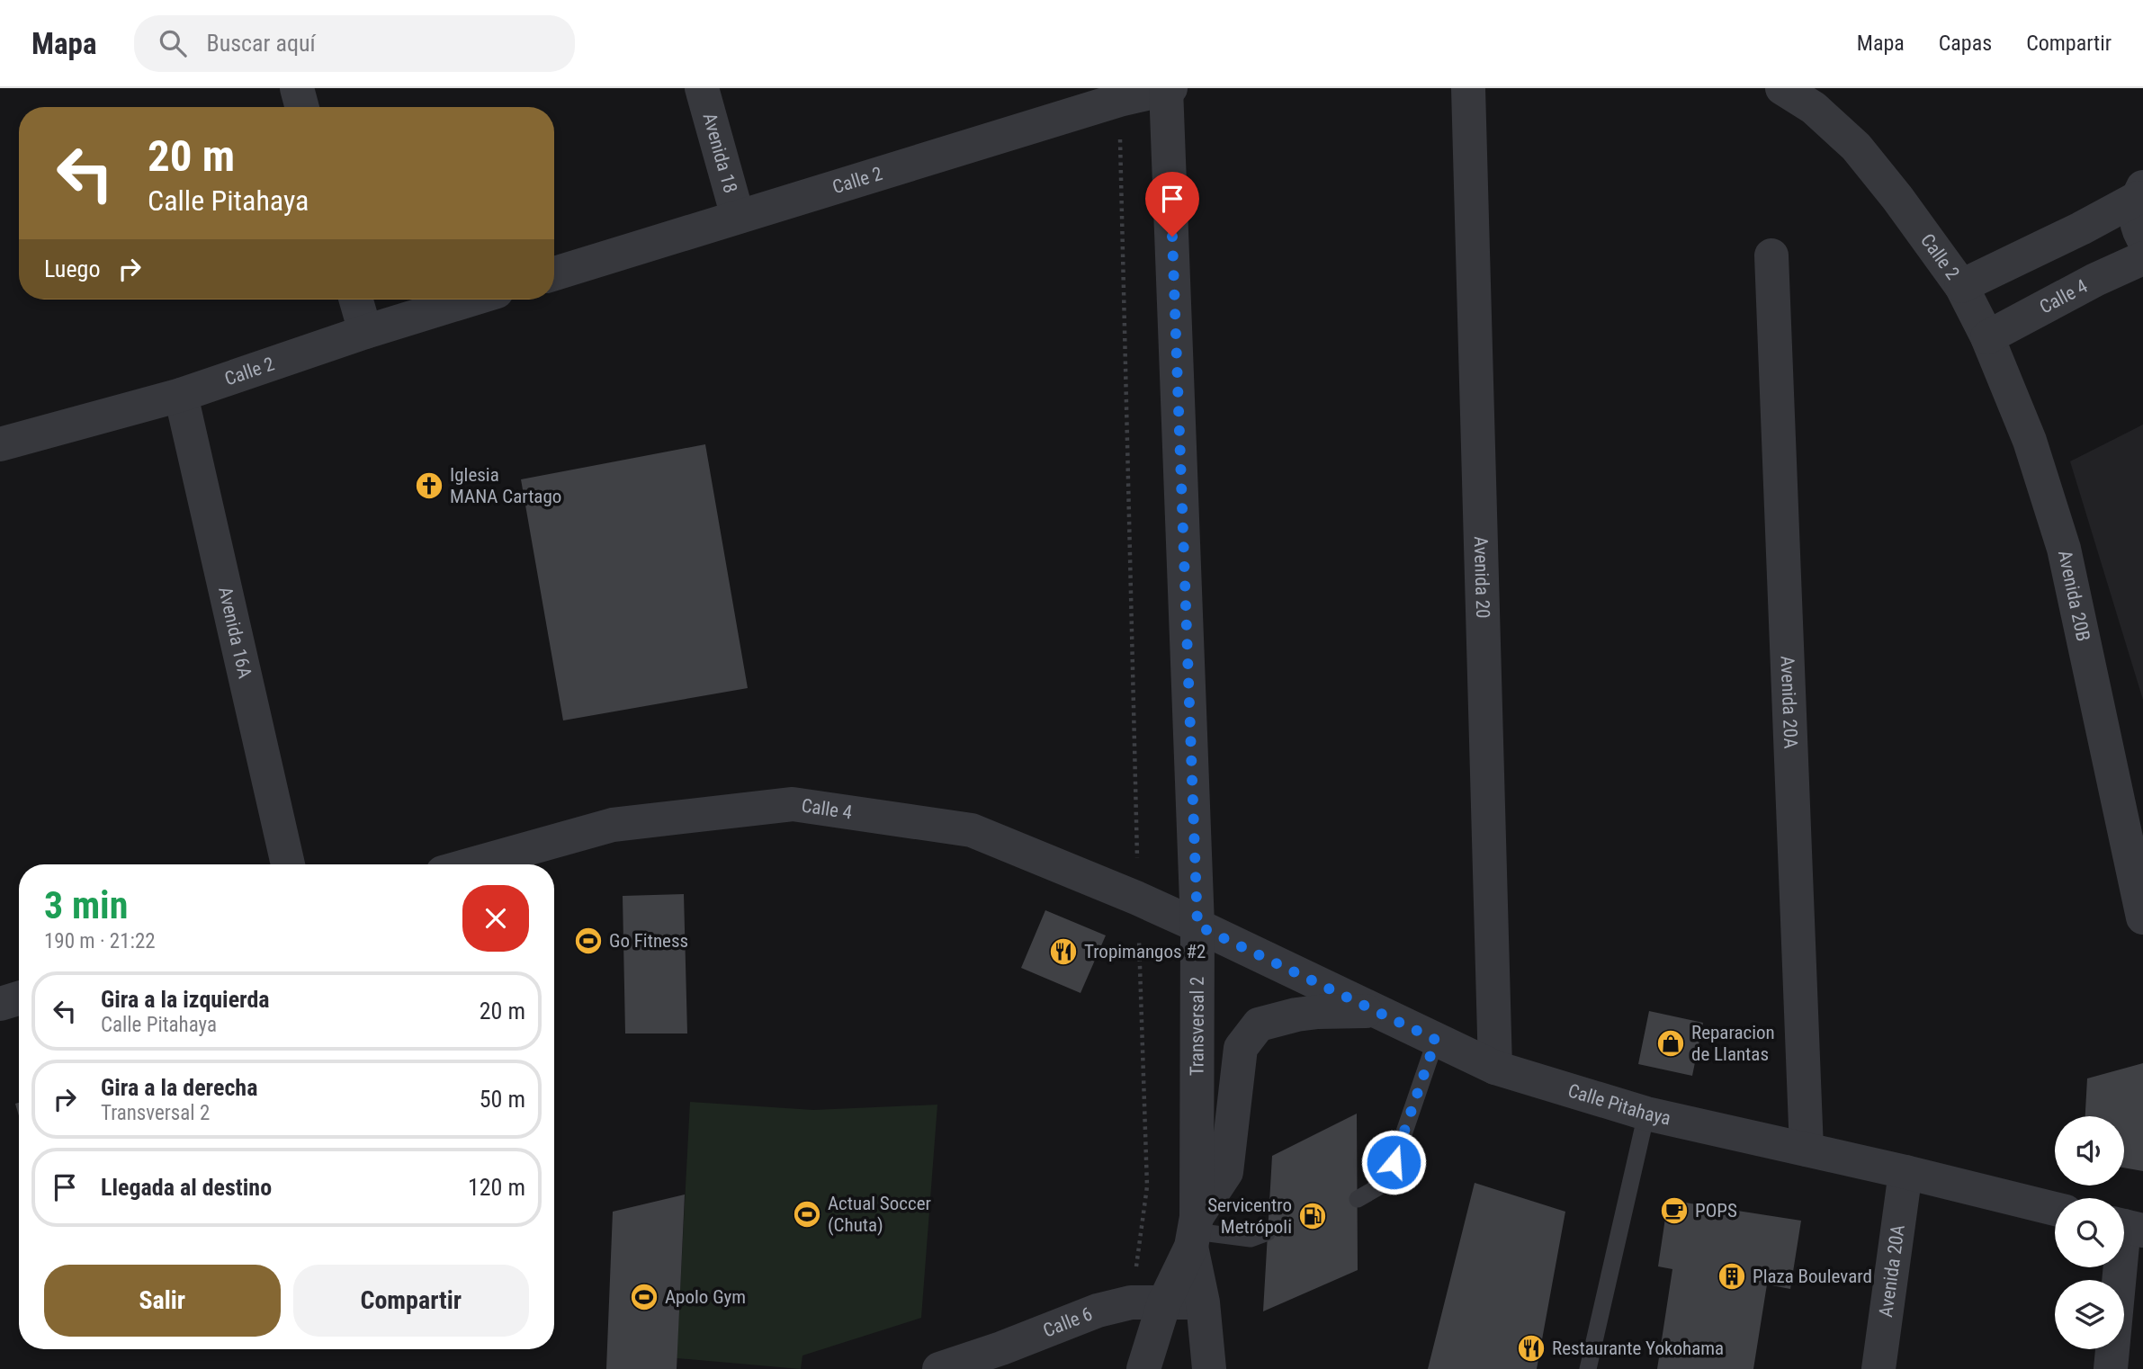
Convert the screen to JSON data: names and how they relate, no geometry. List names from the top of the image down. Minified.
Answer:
{"streets":{"street":["Avenida 18","Calle 2","Calle 4","Avenida 20","Avenida 20B","Avenida 16A","Avenida 20A","Transversal 2","Calle Pitahaya","Calle 6"]},"crossings":[["Avenida 18","Calle 2"],["Calle 2","Avenida 20B"],["Calle 2","Avenida 16A"],["Calle 2","Transversal 2"],["Calle 4","Avenida 20B"],["Calle 4","Transversal 2"],["Calle 4","Calle Pitahaya"],["Avenida 20","Calle Pitahaya"],["Avenida 20A","Calle Pitahaya"],["Transversal 2","Calle Pitahaya"]],"places":{"church":["Iglesia MANA Cartago"],"sports":["Go Fitness","Actual Soccer (Chuta)","Apolo Gym"],"restaurant":["Tropimangos #2","Restaurante Yokohama"],"shop":["Reparacion de Llantas"],"cafe":["POPS"],"fuel station":["Servicentro Metrópoli"],"building":["Plaza Boulevard"]},"page":{"header":"Mapa","search":"Buscar aquí","nav":["Mapa","Capas","Compartir"],"turn":["20 m","Calle Pitahaya"],"then":"Luego","heading":["3 min","190 m · 21:22"],"list":[{"name":"Gira a la izquierda","note":"Calle Pitahaya","value":"20 m"},{"name":"Gira a la derecha","note":"Transversal 2","value":"50 m"},{"name":"Llegada al destino","value":"120 m"}],"buttons":["Salir","Compartir"]}}
